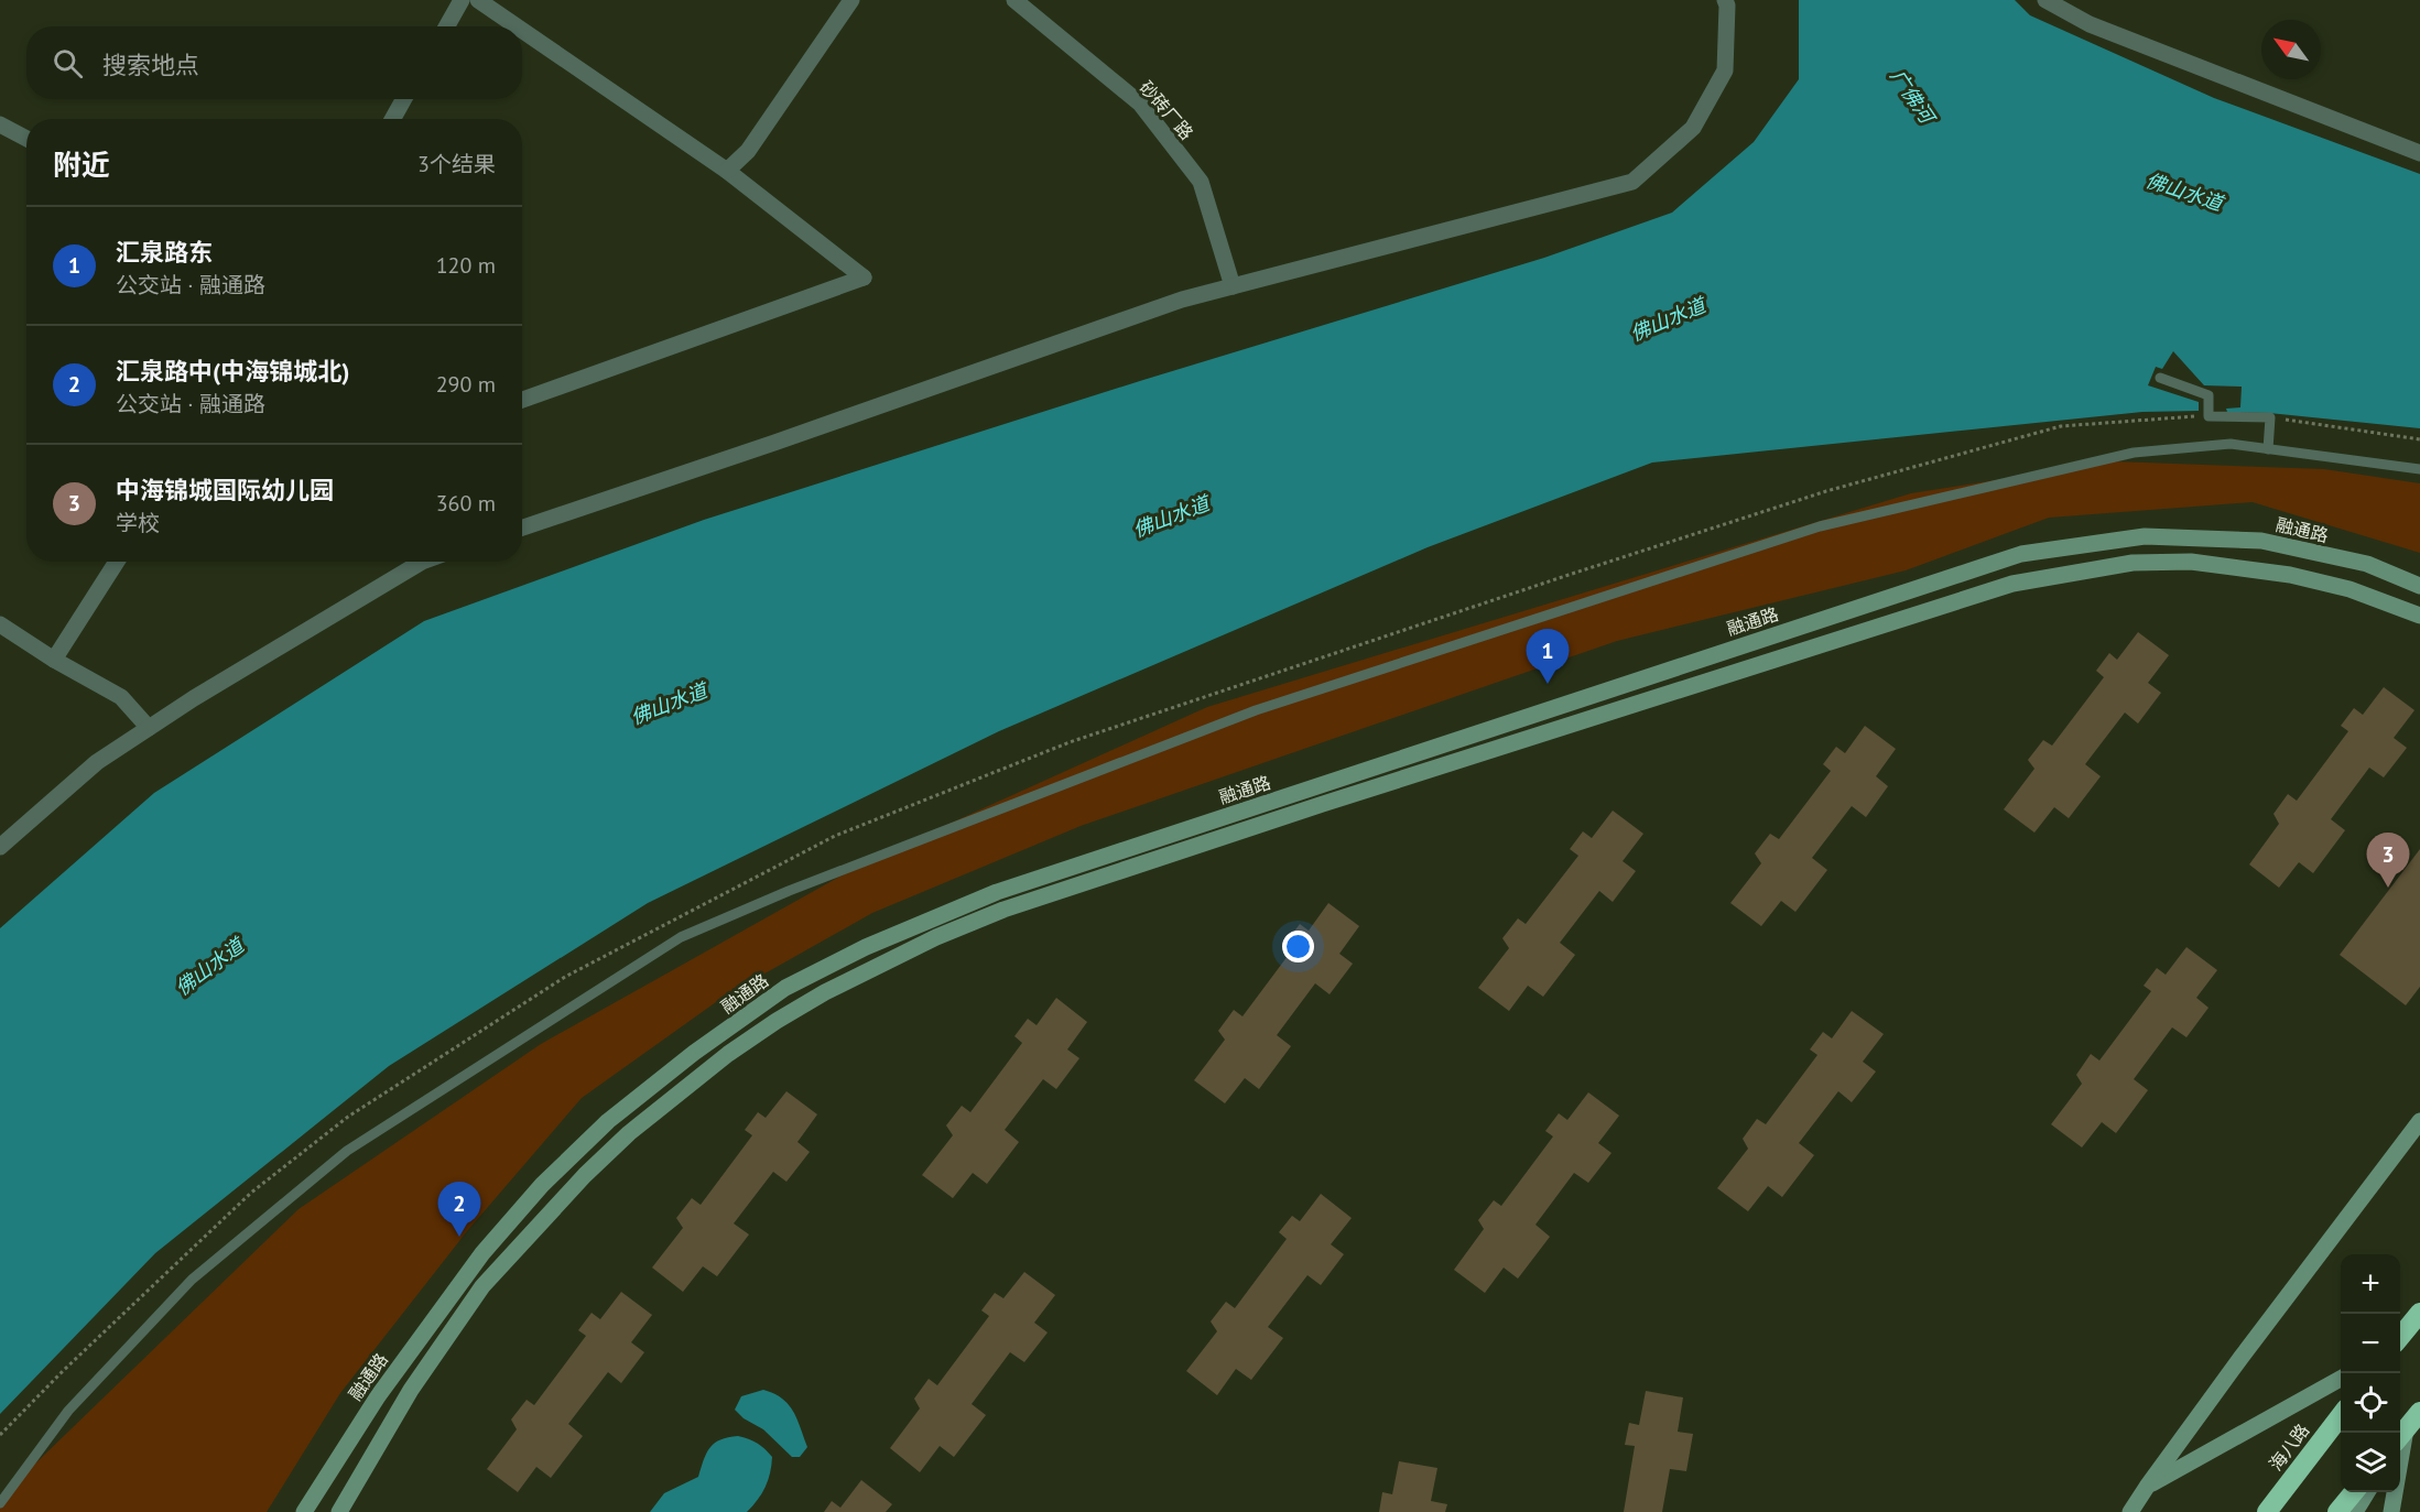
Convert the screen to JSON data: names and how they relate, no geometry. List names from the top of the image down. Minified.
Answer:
{"streets":{"highway":["海八路"],"main road":["融通路"],"street":["砂砖厂路"]},"water":["广佛河","佛山水道"],"north":"top left","page":{"search":"搜索地点","heading":["附近","3个结果"],"list":[{"mark":"1","name":"汇泉路东","note":"公交站 · 融通路","value":"120 m"},{"mark":"2","name":"汇泉路中(中海锦城北)","note":"公交站 · 融通路","value":"290 m"},{"mark":"3","name":"中海锦城国际幼儿园","note":"学校","value":"360 m"}],"pins":["1","3","2"],"map_buttons":["+","−"]}}
